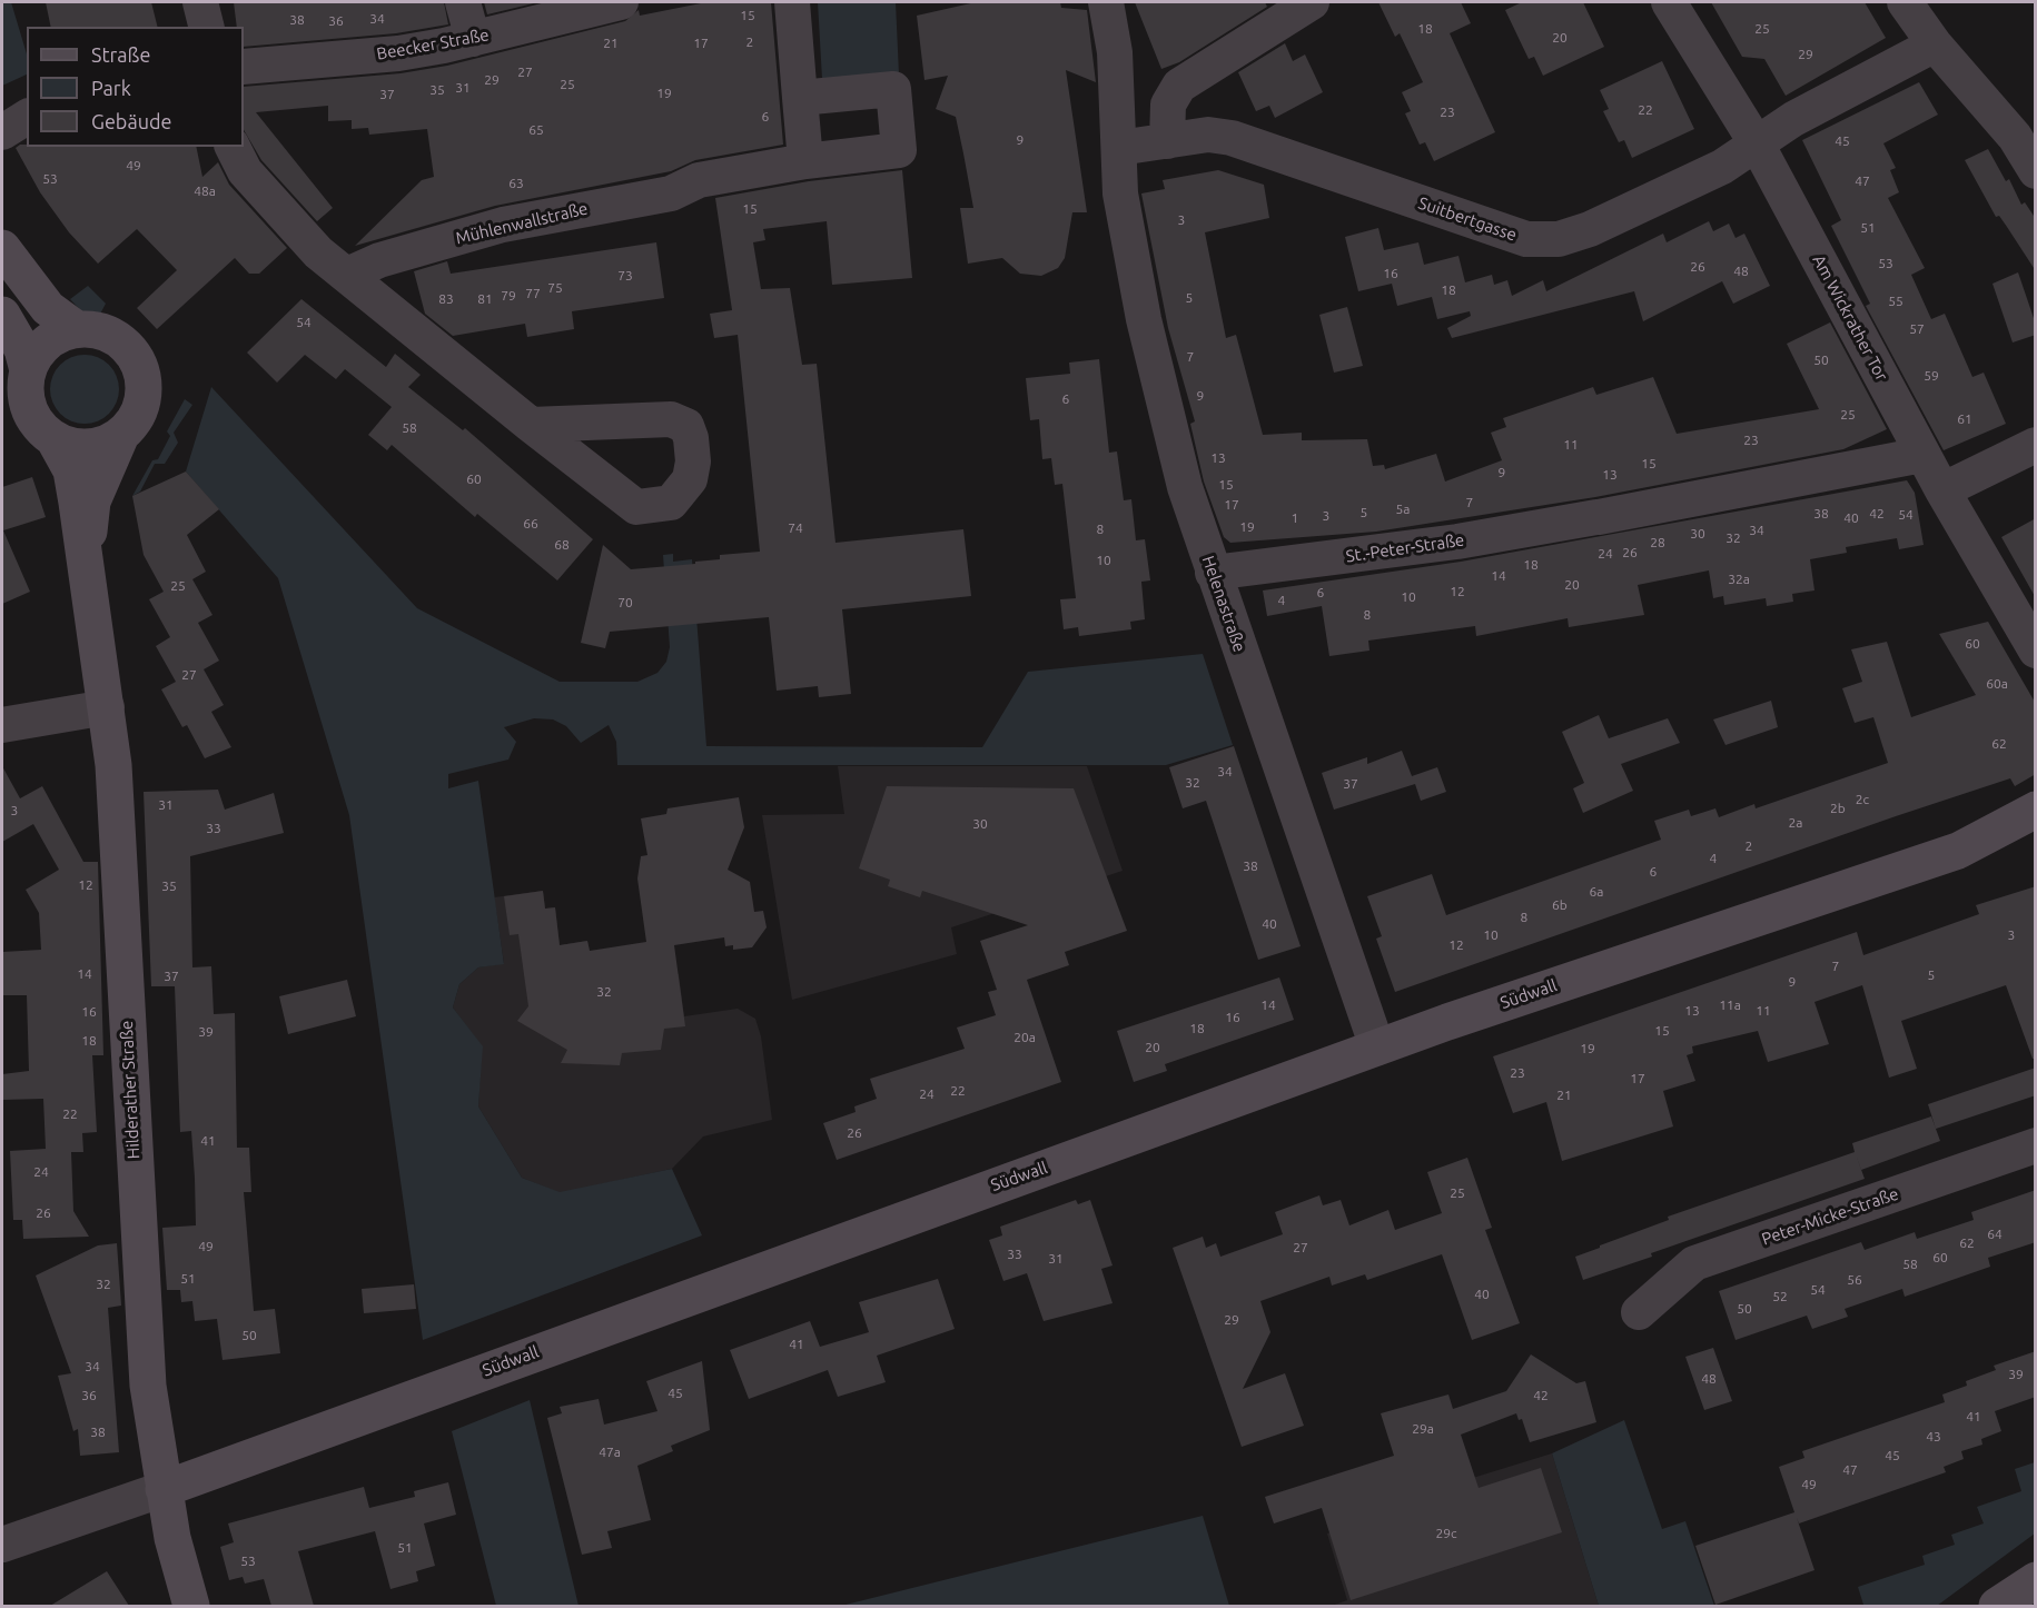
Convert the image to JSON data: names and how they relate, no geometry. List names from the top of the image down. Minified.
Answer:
{"streets":{"street":["Beecker Straße","Suitbertgasse","Mühlenwallstraße","Am Wickrather Tor","St.-Peter-Straße","Helenastraße","Südwall","Hilderather Straße","Peter-Micke-Straße"]},"crossings":[["Suitbertgasse","Am Wickrather Tor"],["Suitbertgasse","Helenastraße"],["Am Wickrather Tor","St.-Peter-Straße"],["St.-Peter-Straße","Helenastraße"],["Helenastraße","Südwall"],["Südwall","Hilderather Straße"]],"house_numbers":["15","34","38","36","18","25","20","2","21","17","29","27","29","25","31","35","19","37","22","23","6","65","9","45","49","53","47","63","48a","15","3","51","53","26","48","16","73","75","18","77","79","5","83","81","55","54","57","7","50","59","9","6","25","61","58","23","11","13","15","9","13","60","15","7","17","5a","5","38","42","54","3","1","40","66","19","74","8","34","30","32","28","68","26","24","10","18","14","32a","20","25","12","6","10","4","70","8","60","27","60a","62","34","32","37","2c","31","2b","3","2a","30","33","2","4","38","6","12","35","6a","6b","8","40","10","3","12","7","14","5","37","9","32","14","11a","13","11","16","16","18","15","39","20a","18","20","19","23","17","22","24","21","22","26","41","24","25","26","64","62","49","27","33","60","31","58","51","56","32","54","40","52","50","29","50","41","34","39","48","45","36","42","41","29a","38","43","47a","45","47","49","29c","51","53"],"legend":["Straße","Park","Gebäude"]}
